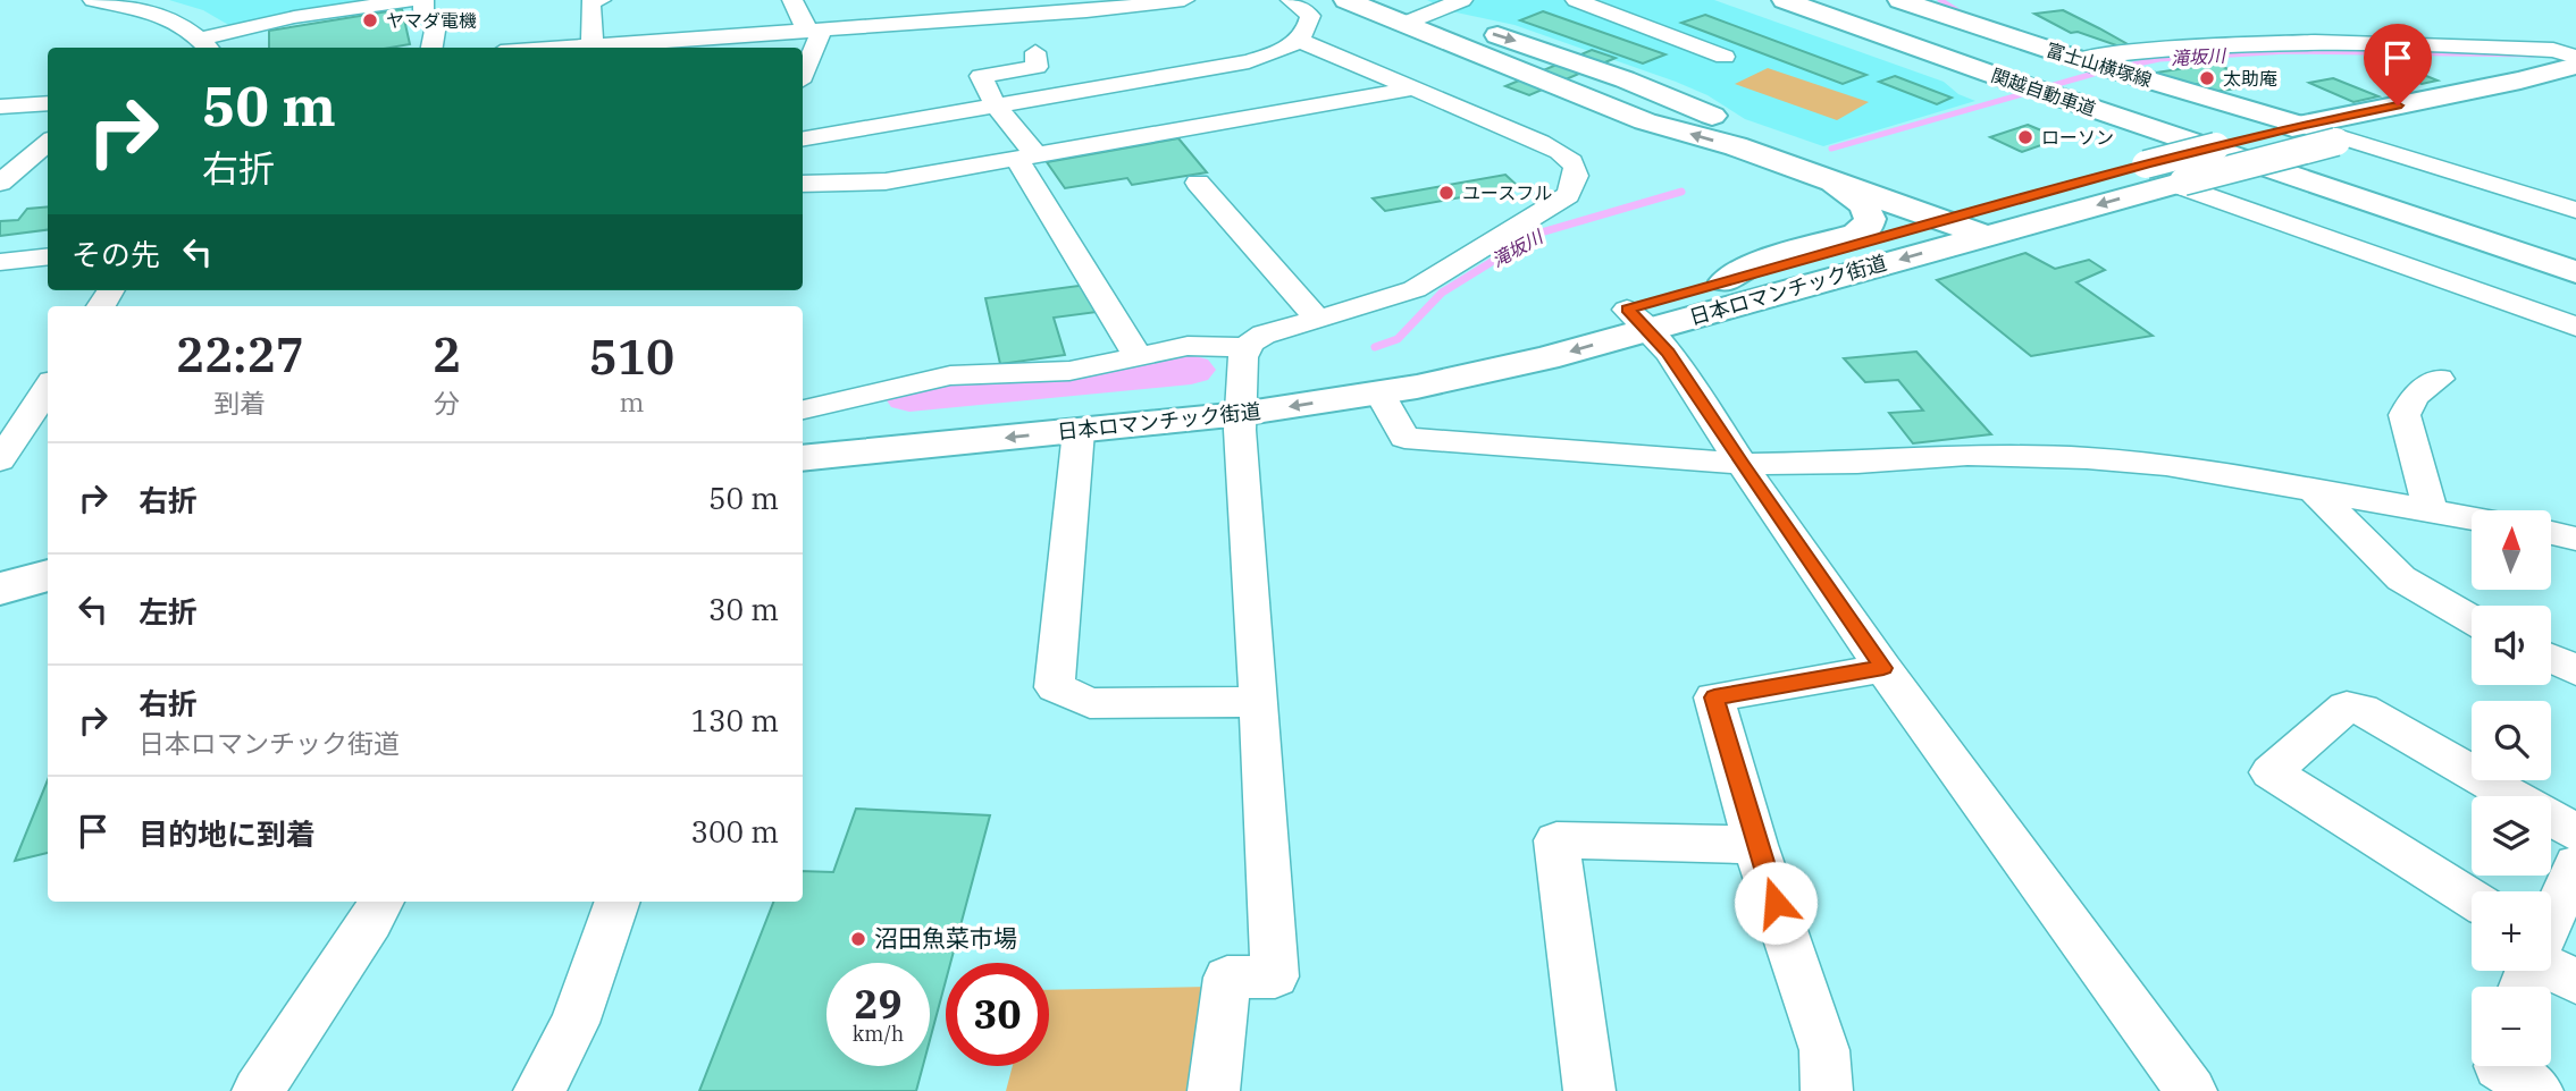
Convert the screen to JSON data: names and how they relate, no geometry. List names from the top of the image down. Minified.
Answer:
{"streets":{"main road":["富士山横塚線","関越自動車道","日本ロマンチック街道"]},"crossings":[["富士山横塚線","日本ロマンチック街道"]],"water":["滝坂川"],"places":["ヤマダ電機","太助庵","ローソン","ユースフル","沼田魚菜市場"],"north":"top","page":{"turn":["50 m","右折"],"then":"その先","eta":["22:27","到着","2","分","510","m"],"list":[{"name":"右折","value":"50 m"},{"name":"左折","value":"30 m"},{"name":"右折","note":"日本ロマンチック街道","value":"130 m"},{"name":"目的地に到着","value":"300 m"}],"map_buttons":["+","−"],"speed":"29 km/h","limit":"30"}}
